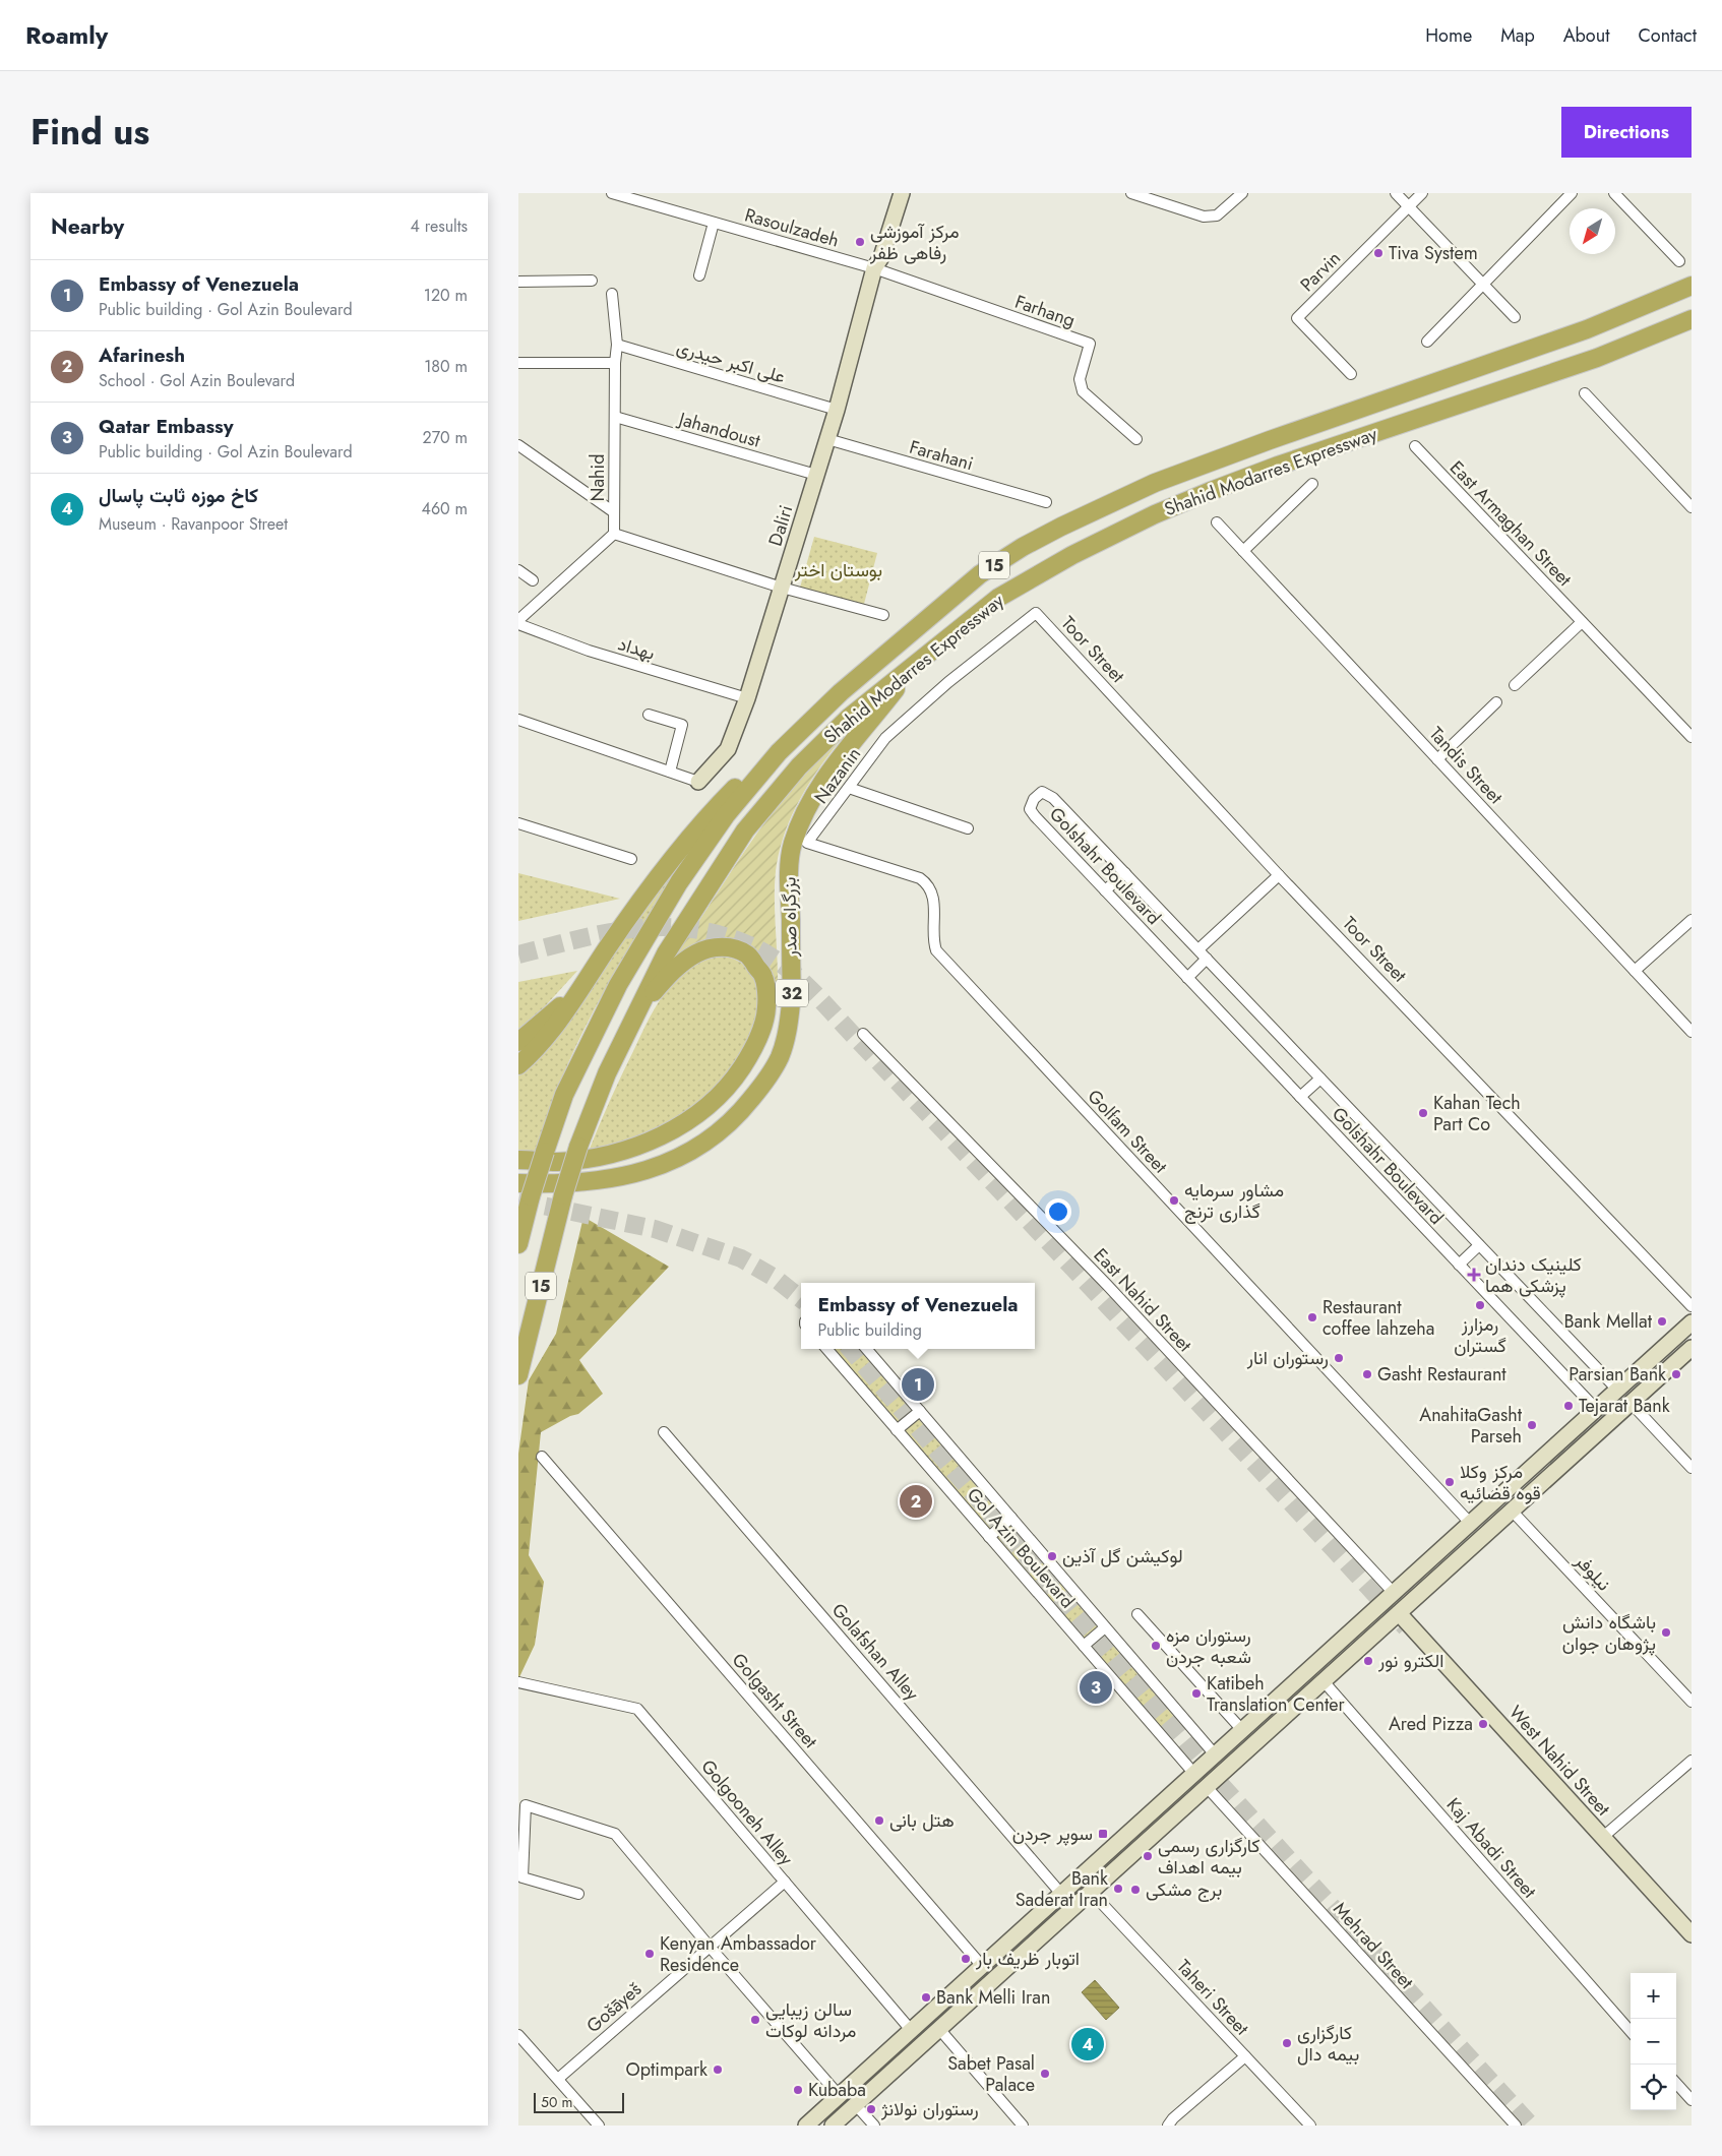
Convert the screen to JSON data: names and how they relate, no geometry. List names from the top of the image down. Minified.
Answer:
{"streets":{"highway":["Shahid Modarres Expressway","15","بزرگراه صدر","32"],"main road":["Daliri","West Nahid Street"],"street":["Rasoulzadeh","Parvin","Farhang","علی اکبر حیدری","Jahandoust","Farahani","Nahid","East Armaghan Street","بهداد","Toor Street","Tandis Street","Nazanin","Golshahr Boulevard","Golfam Street","East Nahid Street","Gol Azin Boulevard","نیلوفر","Golafshan Alley","Golgasht Street","Golgooneh Alley","Kaj Abadi Street","Mehrad Street","Taheri Street","Gošāyeš"]},"crossings":[["Rasoulzadeh","Farhang"],["Rasoulzadeh","Daliri"],["Farhang","Daliri"],["علی اکبر حیدری","Nahid"],["علی اکبر حیدری","Daliri"],["Jahandoust","Nahid"],["Jahandoust","Daliri"],["Farahani","Daliri"],["Shahid Modarres Expressway","بزرگراه صدر"],["Shahid Modarres Expressway","32"],["Daliri","بهداد"],["Toor Street","Nazanin"],["Nazanin","Golfam Street"],["Golgooneh Alley","Gošāyeš"]],"parks":["بوستان اختر"],"places":{"other":["مرکز آموزشی رفاهی ظفر","Tiva System","Kahan Tech Part Co","مشاور سرمایه گذاری ترنج","رمزارز گستران","Restaurant coffee lahzeha","Bank Mellat","رستوران انار","Gasht Restaurant","Parsian Bank","Tejarat Bank","AnahitaGasht Parseh","مرکز وکلا قوه قضائیه","لوکیشن گل آذین","باشگاه دانش پژوهان جوان","رستوران مزه شعبه جردن","الكترو نور","Katibeh Translation Center","Ared Pizza","هتل بانی","کارگزاری رسمی بیمه اهداف","Bank Saderat Iran","برج مشکی","Kenyan Ambassador Residence","اتوبار ظریف بار","Bank Melli Iran","سالن زیبایی مردانه لوکات","کارگزاری بیمه دال","Optimpark","Sabet Pasal Palace","Kubaba","رستوران نولانژ"],"health":["کلینیک دندان پزشکی هما"],"transit":["سوپر جردن"]},"scale_bar":"50 m","north":"bottom left","page":{"header":"Roamly","nav":["Home","Map","About","Contact"],"title":"Find us","buttons":"Directions","heading":["Nearby","4 results"],"list":[{"mark":"1","name":"Embassy of Venezuela","note":"Public building · Gol Azin Boulevard","value":"120 m"},{"mark":"2","name":"Afarinesh","note":"School · Gol Azin Boulevard","value":"180 m"},{"mark":"3","name":"Qatar Embassy","note":"Public building · Gol Azin Boulevard","value":"270 m"},{"mark":"4","name":"کاخ موزه ثابت پاسال","note":"Museum · Ravanpoor Street","value":"460 m"}],"popup":["Embassy of Venezuela","Public building"],"pins":["1","2","3","4"],"map_buttons":["+","−"],"scale":"50 m"}}
